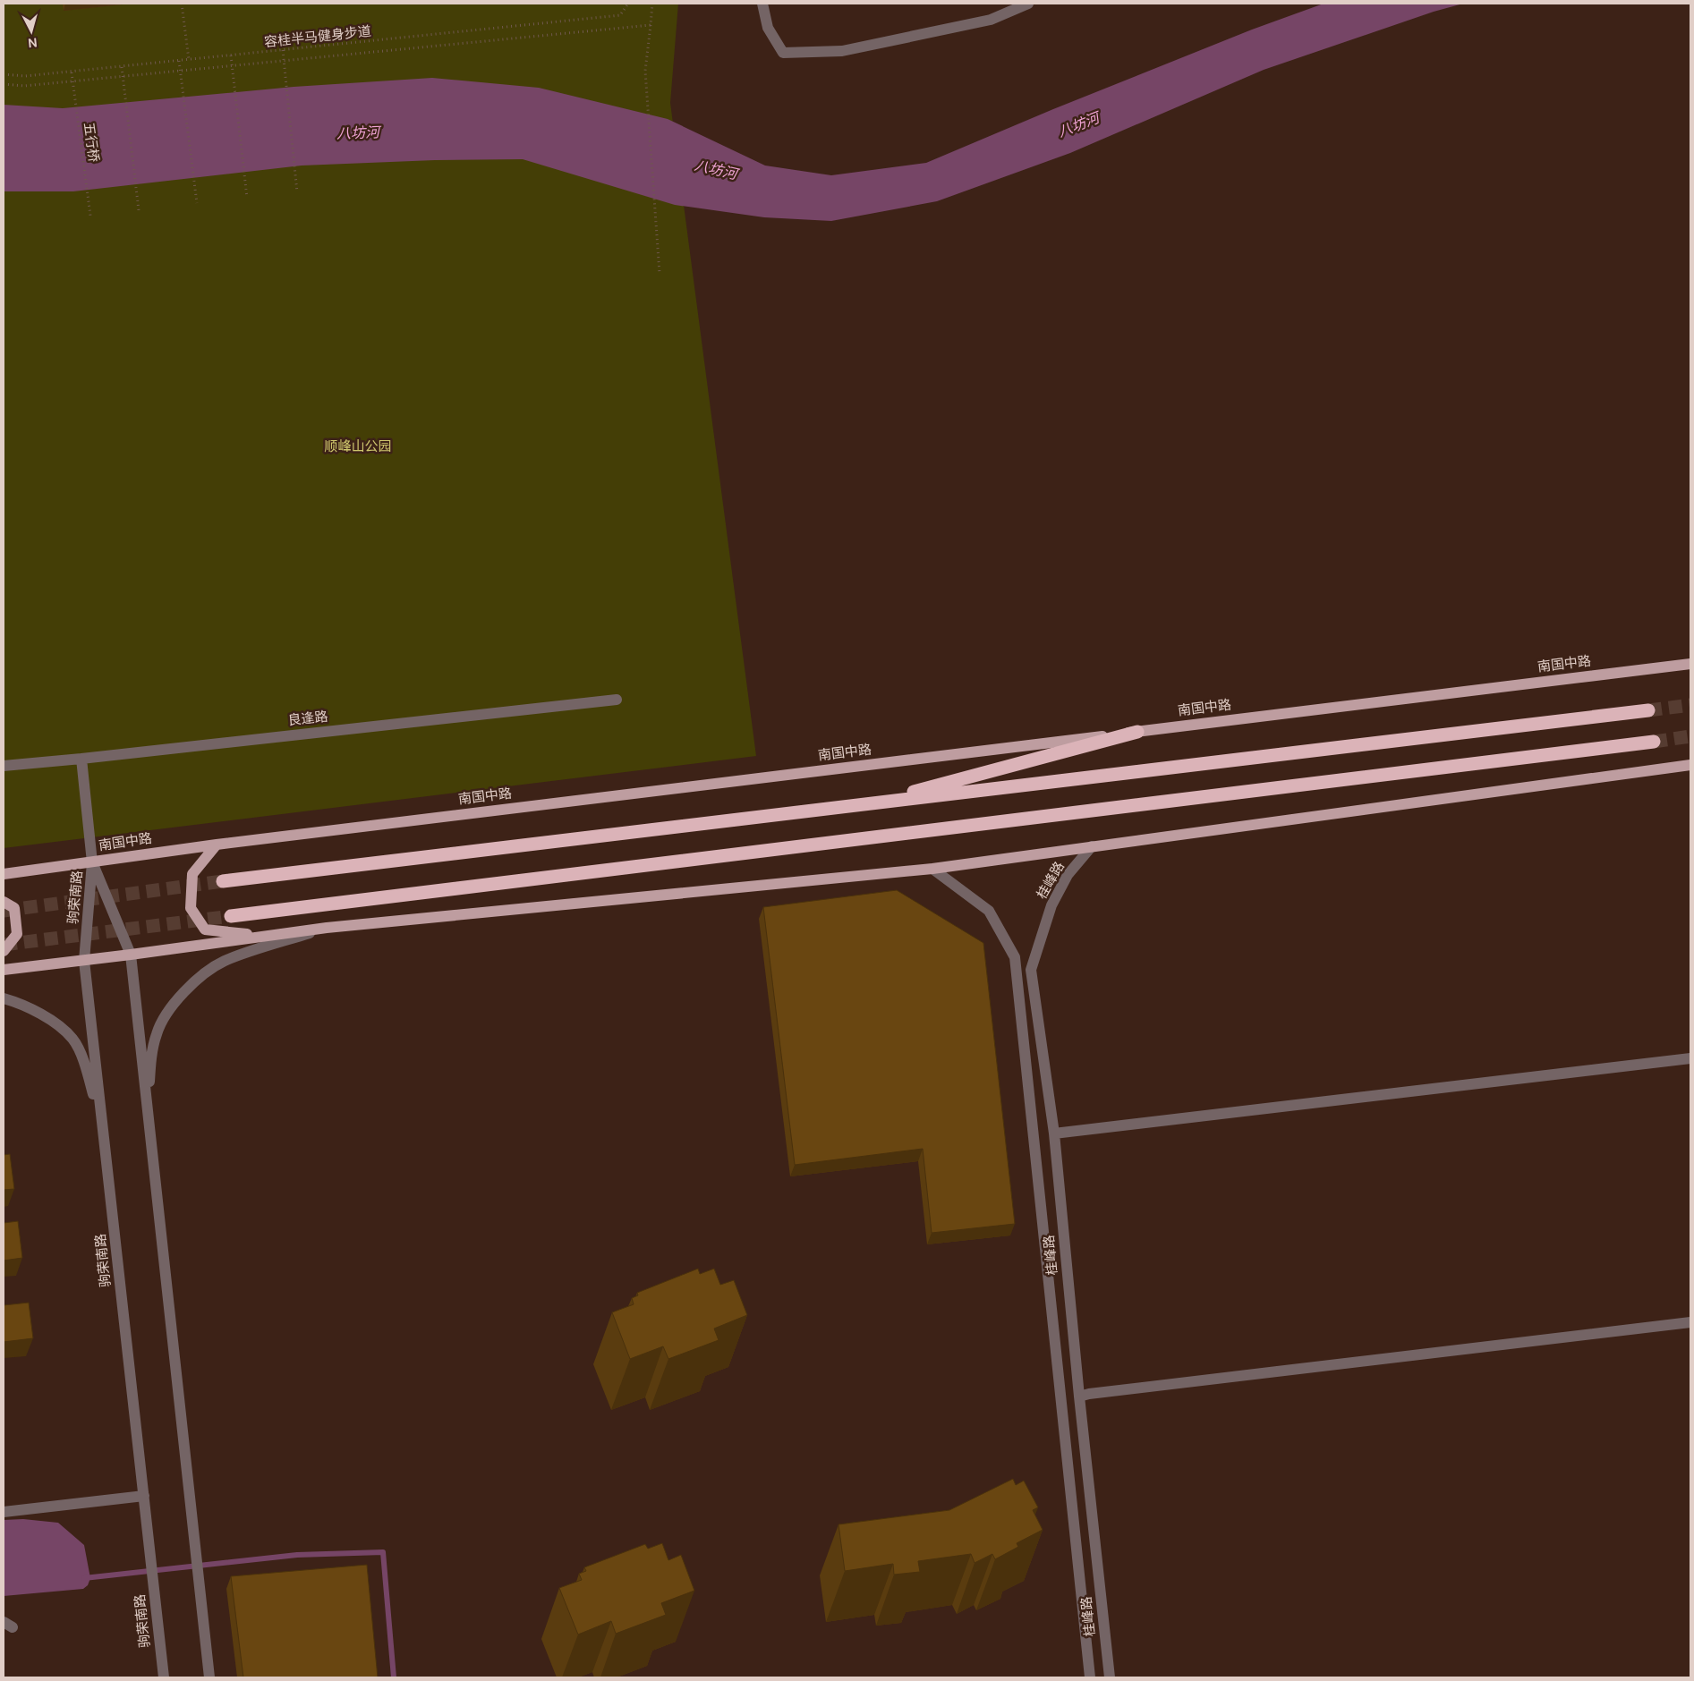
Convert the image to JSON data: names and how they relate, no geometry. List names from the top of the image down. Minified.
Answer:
{"streets":{"main road":["南国中路"],"street":["良逢路","桂峰路","驹荣南路"],"path":["容桂半马健身步道","五行桥"]},"crossings":[["容桂半马健身步道","五行桥"],["南国中路","驹荣南路"]],"water":["八坊河"],"parks":["顺峰山公园"],"north":"bottom"}
